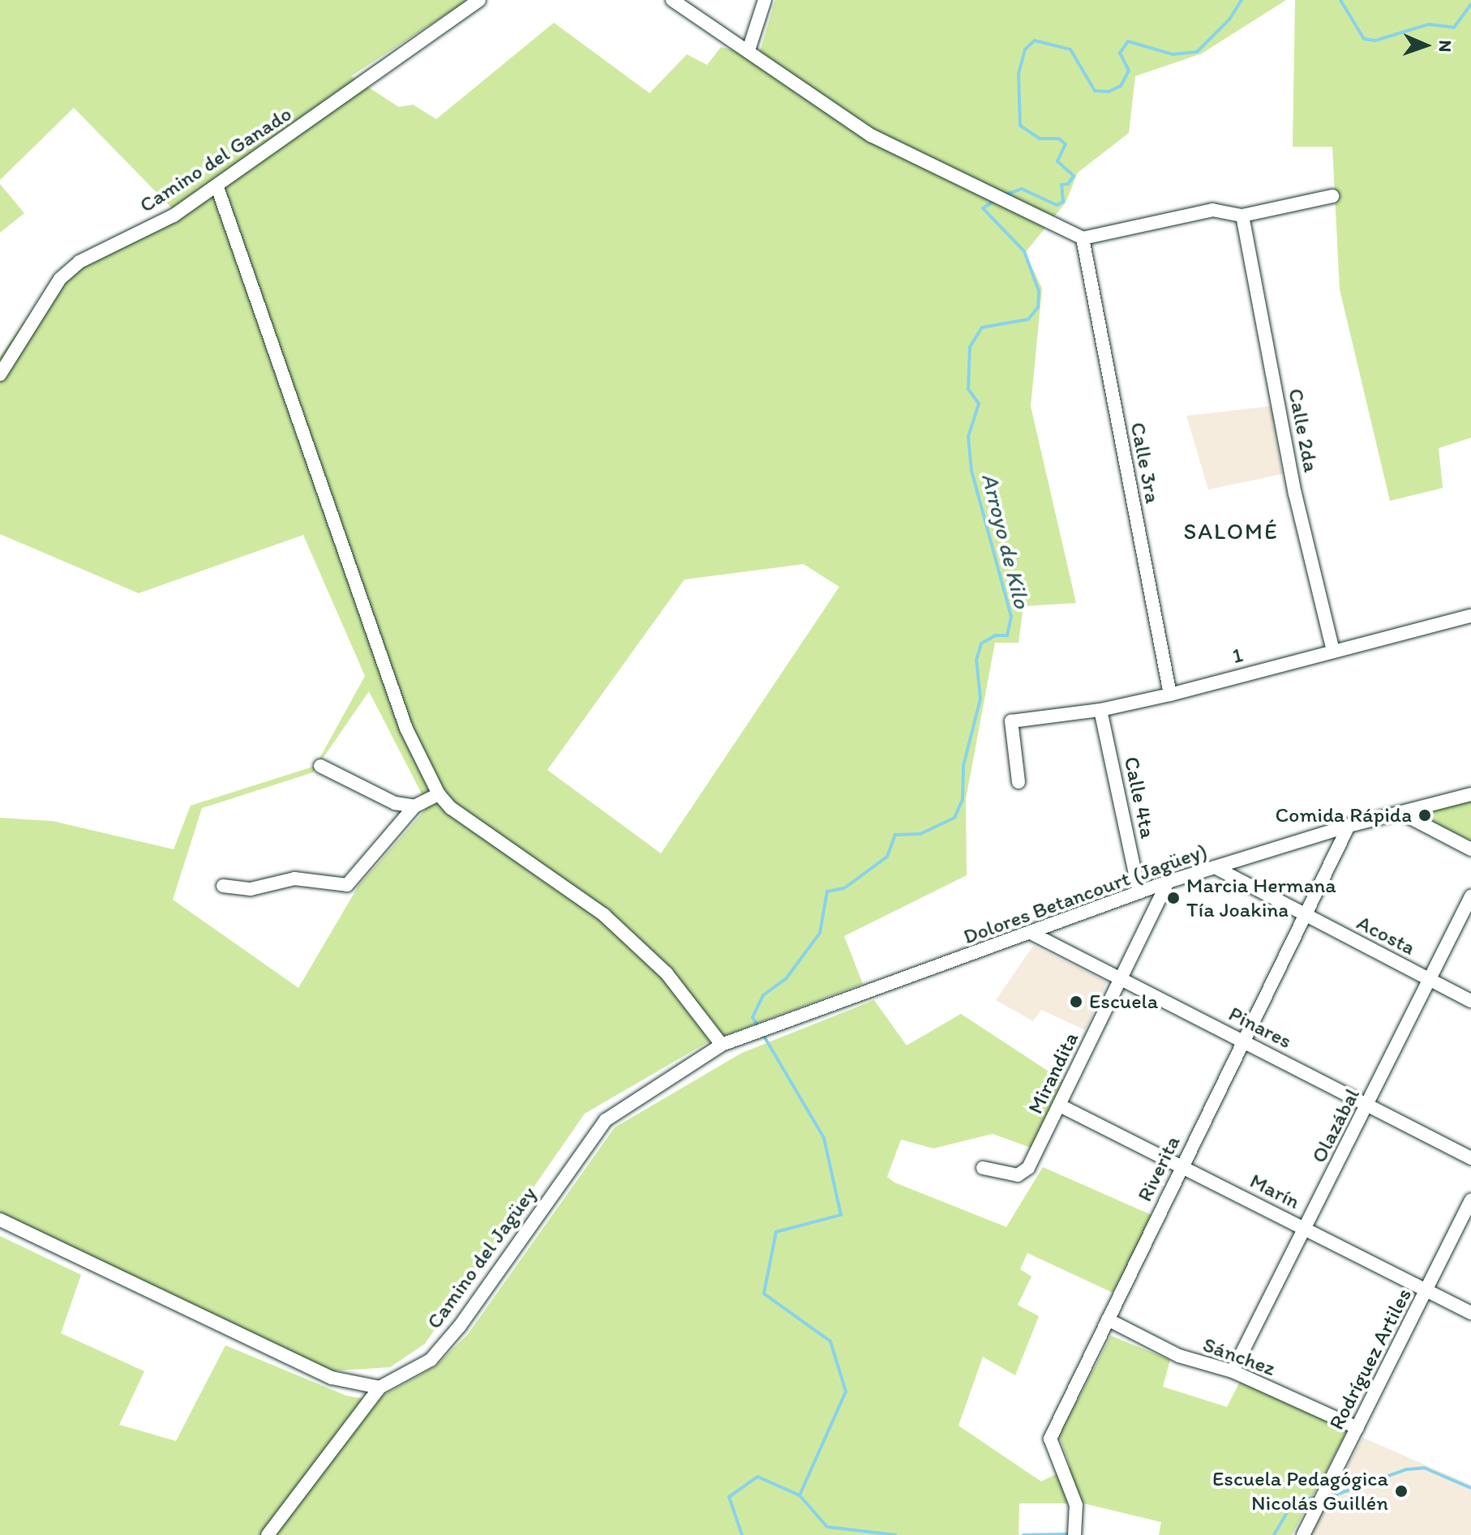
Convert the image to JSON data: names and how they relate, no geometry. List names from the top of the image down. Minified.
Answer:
{"streets":{"street":["Camino del Ganado","Calle 2da","Calle 3ra","1","Calle 4ta","Dolores Betancourt (Jagüey)","Acosta","Pinares","Mirandita","Olazábal","Riverita","Marín","Camino del Jagüey","Sánchez","Rodríguez Artiles"]},"crossings":[["Calle 2da","1"],["Calle 3ra","1"],["1","Calle 4ta"],["Calle 4ta","Dolores Betancourt (Jagüey)"],["Dolores Betancourt (Jagüey)","Acosta"],["Dolores Betancourt (Jagüey)","Pinares"],["Dolores Betancourt (Jagüey)","Mirandita"],["Dolores Betancourt (Jagüey)","Riverita"],["Dolores Betancourt (Jagüey)","Camino del Jagüey"],["Acosta","Olazábal"],["Acosta","Riverita"],["Pinares","Mirandita"],["Pinares","Olazábal"],["Pinares","Riverita"],["Mirandita","Marín"],["Olazábal","Marín"],["Olazábal","Sánchez"],["Riverita","Marín"],["Riverita","Sánchez"],["Marín","Rodríguez Artiles"],["Sánchez","Rodríguez Artiles"]],"districts":["SALOMÉ"],"water":["Arroyo de Kilo"],"places":["Comida Rápida","Marcia Hermana Tía Joakina","Escuela","Escuela Pedagógica Nicolás Guillén"],"north":"right"}
